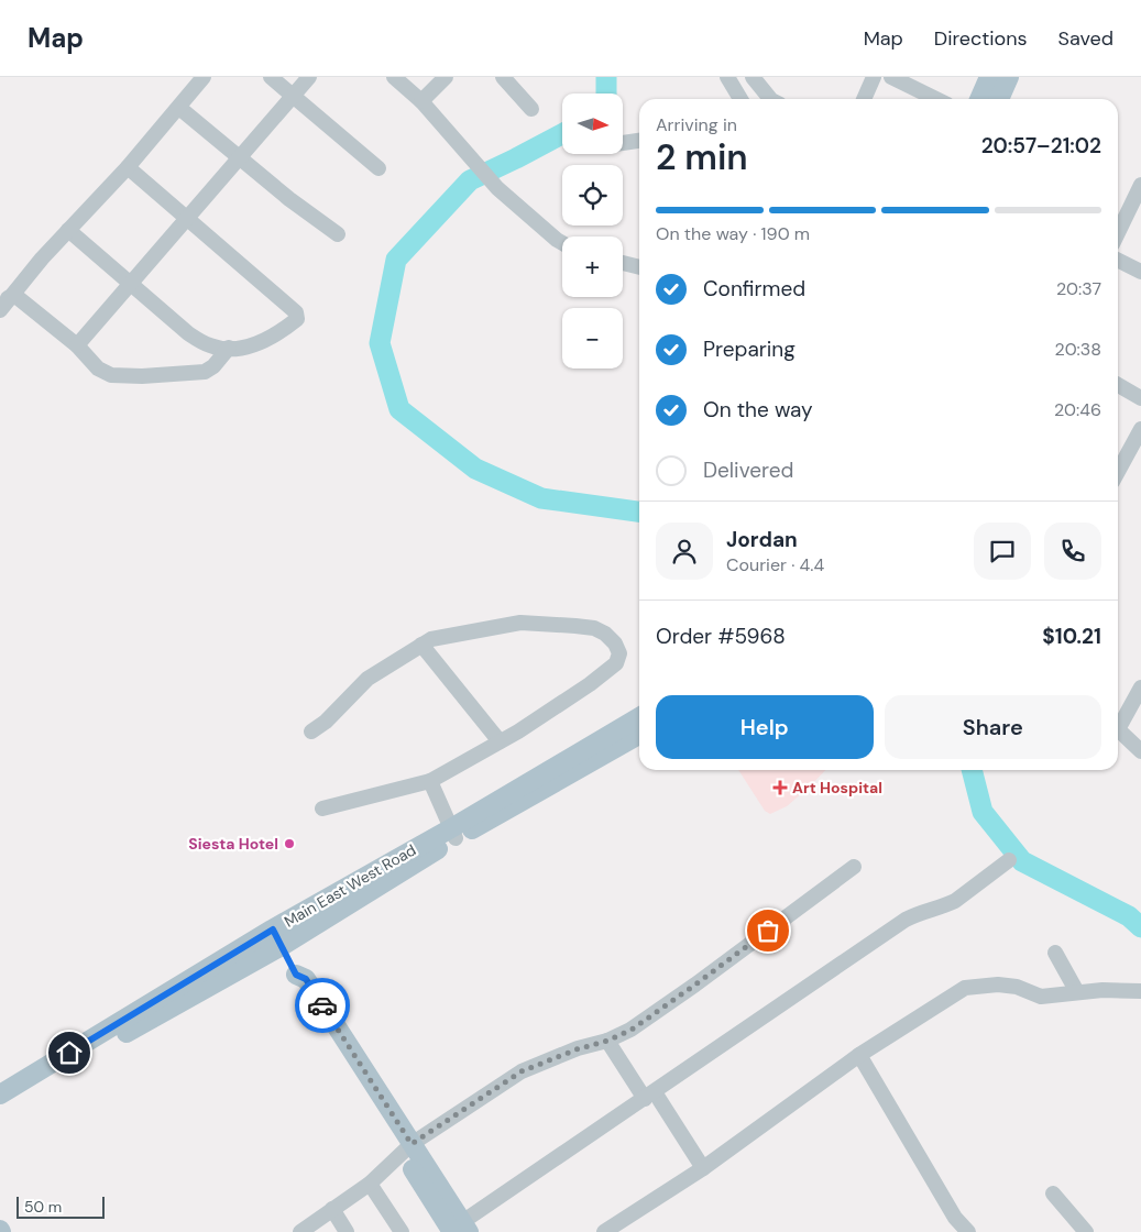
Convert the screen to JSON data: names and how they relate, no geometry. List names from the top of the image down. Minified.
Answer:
{"streets":{"main road":["Main East West Road"]},"places":{"health":["Art Hospital"],"other":["Siesta Hotel"]},"scale_bar":"50 m","north":"right","page":{"header":"Map","nav":["Map","Directions","Saved"],"map_buttons":["+","−"],"heading":["2 min","Arriving in","20:57–21:02"],"panel":["Jordan","Courier · 4.4","Order #5968","$10.21"],"bar":"On the way · 190 m","list":[["Confirmed","20:37"],["Preparing","20:38"],["On the way","20:46"],"Delivered"],"buttons":["Help","Share"],"scale":"50 m"}}
